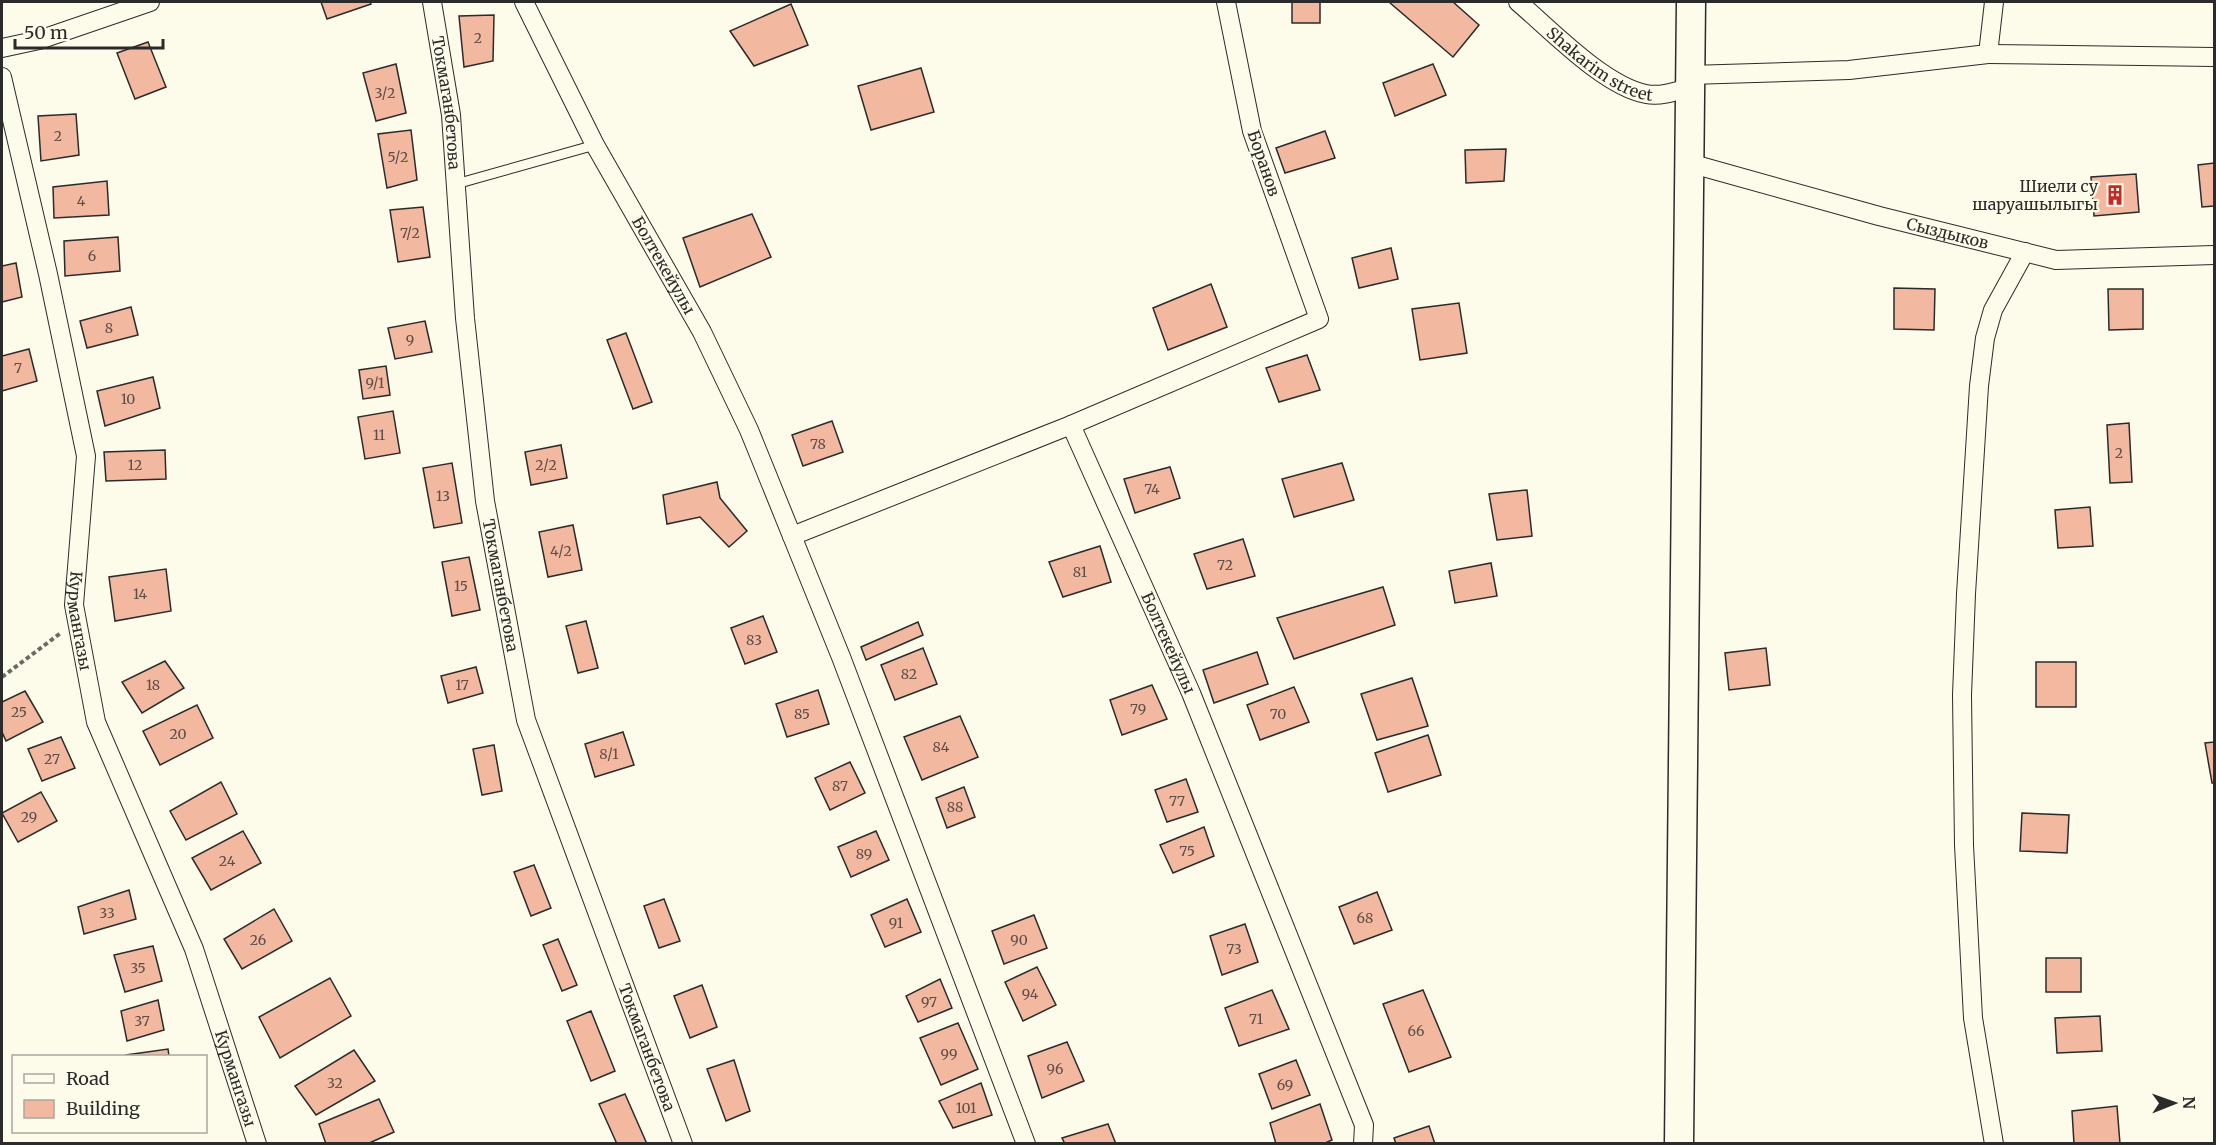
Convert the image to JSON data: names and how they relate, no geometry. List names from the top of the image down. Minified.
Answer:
{"streets":{"street":["Shakarim street","Токмаганбетова","Боранов","Сыздыков","Болтекейулы","Курмангазы"]},"crossings":[["Боранов","Болтекейулы"]],"places":{"building":["Шиели су шаруашылыгы"]},"house_numbers":["2","3/2","2","5/2","4","7/2","6","8","9","7","9/1","10","11","78","2","12","2/2","74","13","4/2","72","81","15","14","83","82","18","17","79","25","85","70","20","84","8/1","27","87","77","88","29","75","89","24","33","68","91","26","90","73","35","94","97","71","37","66","99","96","32","69","101"],"legend":["Road","Building"],"scale_bar":"50 m","north":"right"}
